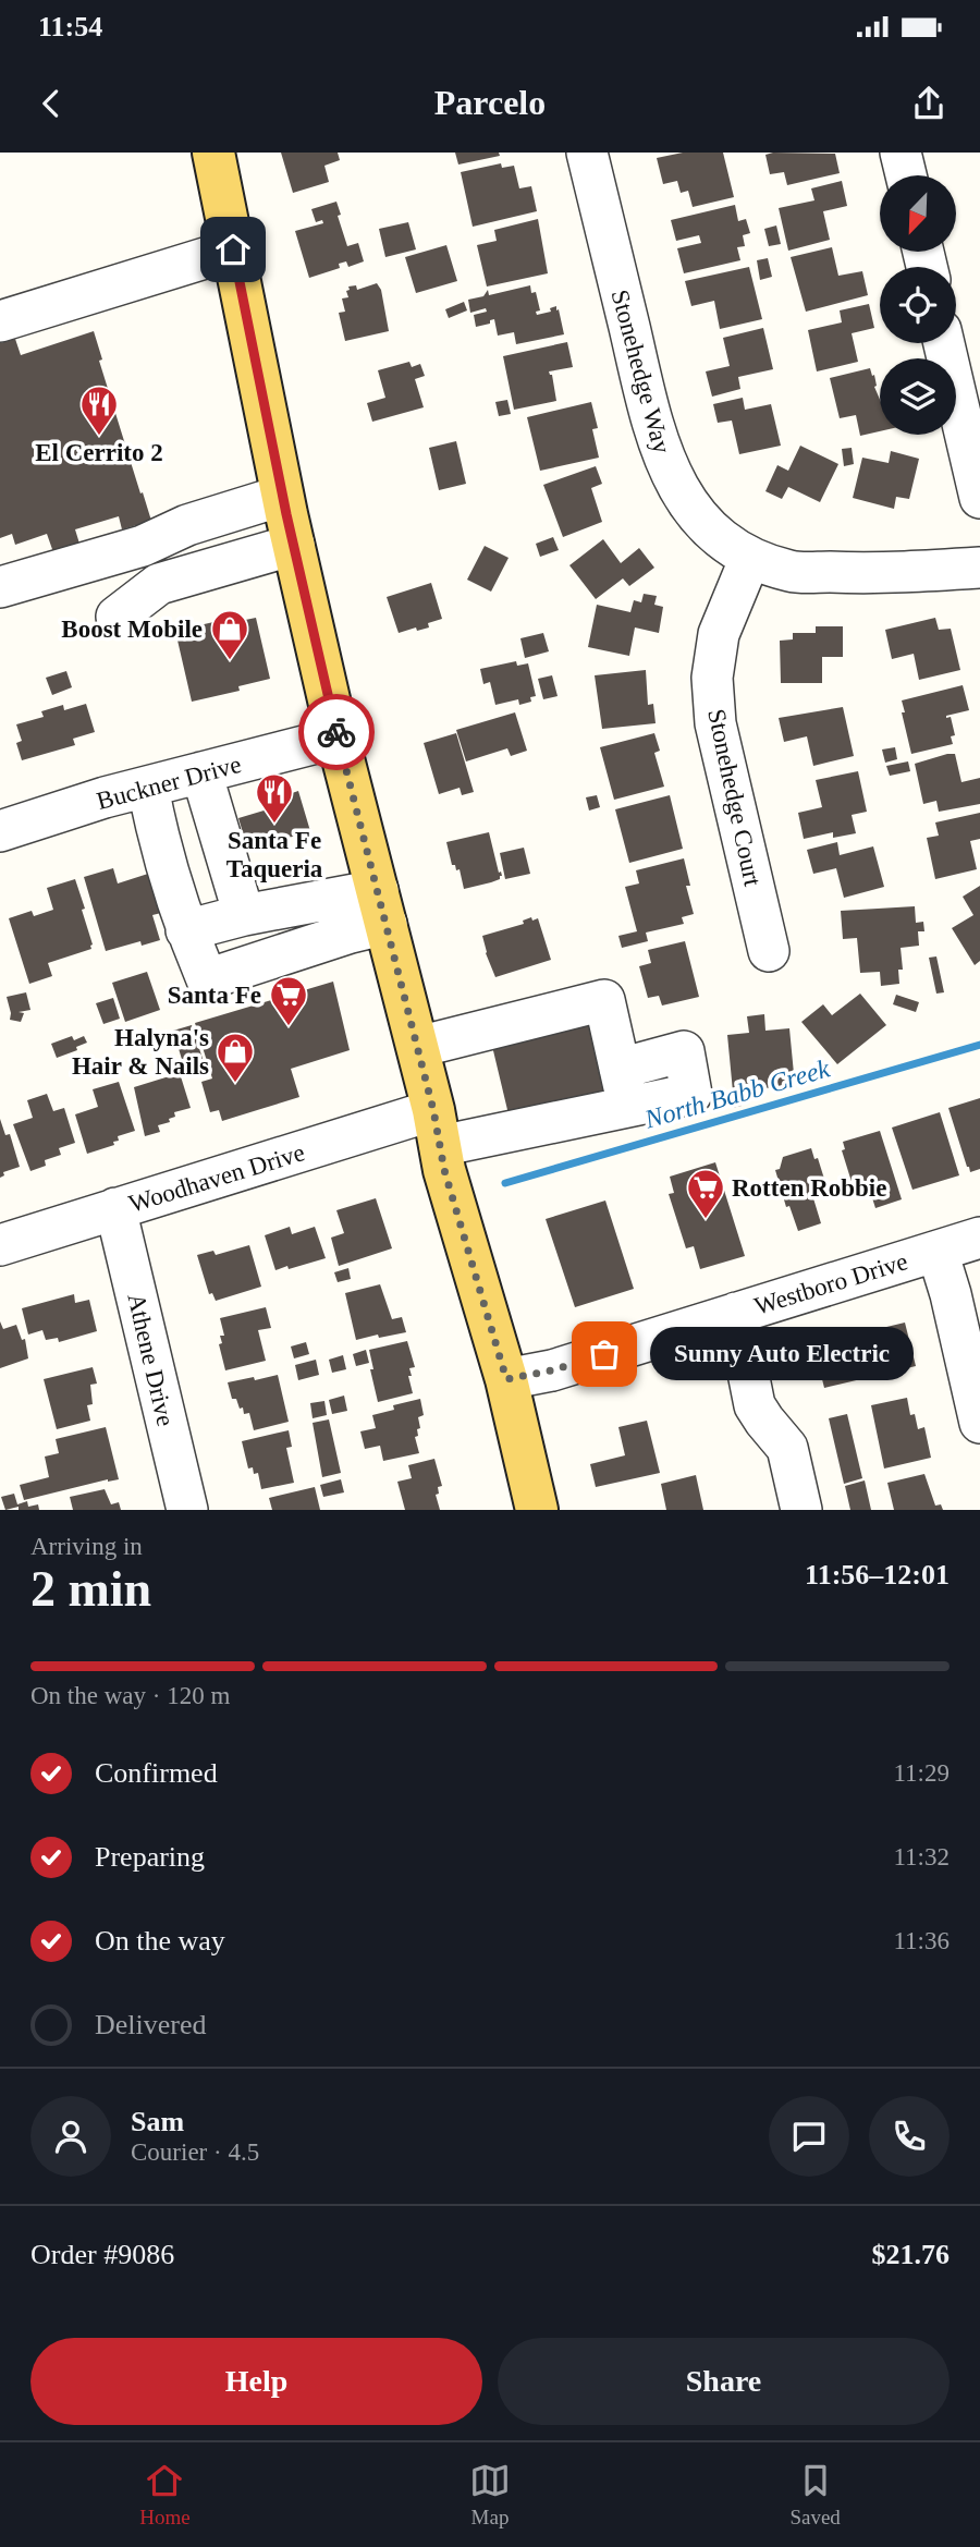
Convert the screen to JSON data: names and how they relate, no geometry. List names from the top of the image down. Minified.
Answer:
{"streets":{"street":["Stonehedge Way","Buckner Drive","Stonehedge Court","Woodhaven Drive","Westboro Drive","Athene Drive"]},"crossings":[["Stonehedge Way","Stonehedge Court"],["Woodhaven Drive","Athene Drive"]],"water":["North Babb Creek"],"places":{"restaurant":["El Cerrito 2","Santa Fe Taqueria"],"shop":["Boost Mobile","Halyna's Hair & Nails"],"supermarket":["Santa Fe","Rotten Robbie"],"other":["Sunny Auto Electric"]},"north":"bottom left","page":{"status":"11:54","header":"Parcelo","bubble":"Sunny Auto Electric","heading":["2 min","Arriving in","11:56–12:01"],"panel":["Sam","Courier · 4.5","Order #9086","$21.76"],"bar":"On the way · 120 m","list":[["Confirmed","11:29"],["Preparing","11:32"],["On the way","11:36"],"Delivered"],"buttons":["Help","Share"],"tabs":["Home","Map","Saved"]}}
